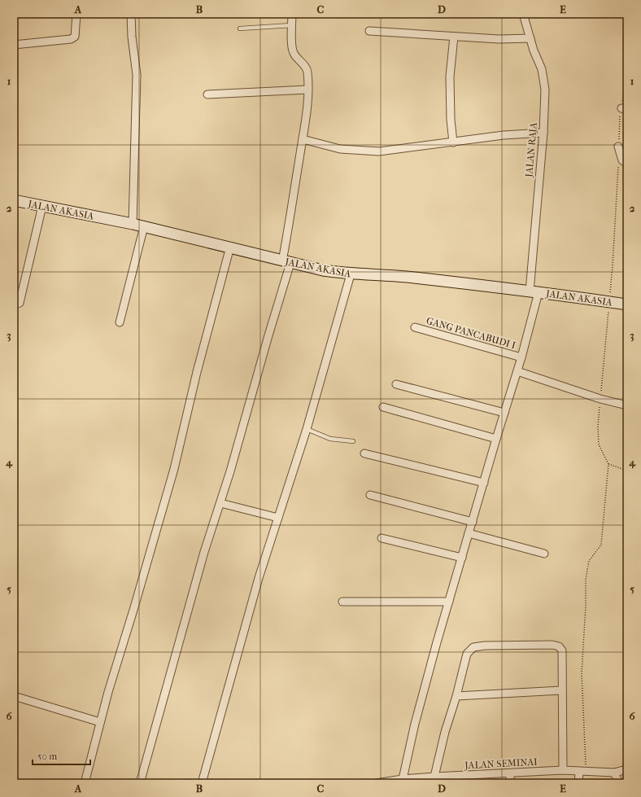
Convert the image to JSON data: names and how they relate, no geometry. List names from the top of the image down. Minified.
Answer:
{"streets":{"street":["JALAN RAJA","JALAN AKASIA","GANG PANCABUDI I","JALAN SEMINAI"]},"crossings":[["JALAN RAJA","JALAN AKASIA"],["JALAN RAJA","GANG PANCABUDI I"],["JALAN RAJA","JALAN SEMINAI"]],"scale_bar":"50 m","grid":{"columns":["A","B","C","D","E"],"rows":["1","2","3","4","5","6"]}}
